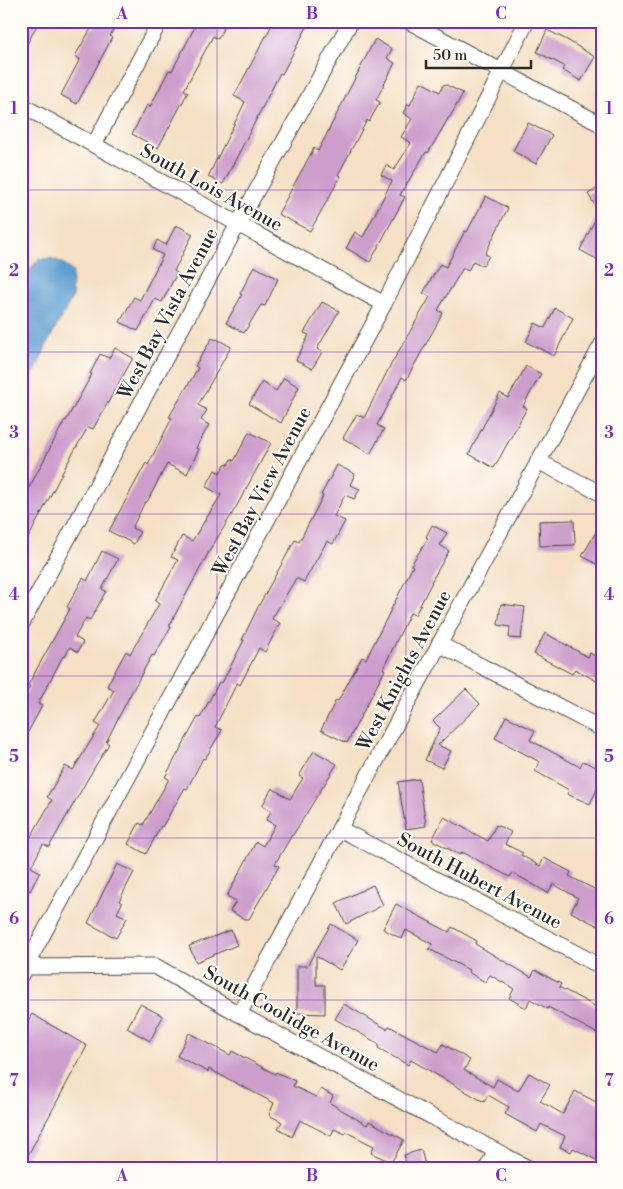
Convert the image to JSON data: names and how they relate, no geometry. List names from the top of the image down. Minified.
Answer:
{"streets":{"street":["South Lois Avenue","West Bay Vista Avenue","West Bay View Avenue","West Knights Avenue","South Hubert Avenue","South Coolidge Avenue"]},"crossings":[["South Lois Avenue","West Bay Vista Avenue"],["South Lois Avenue","West Bay View Avenue"],["West Bay View Avenue","South Coolidge Avenue"],["West Knights Avenue","South Hubert Avenue"],["West Knights Avenue","South Coolidge Avenue"]],"scale_bar":"50 m","grid":{"columns":["A","B","C"],"rows":["1","2","3","4","5","6","7"]}}
